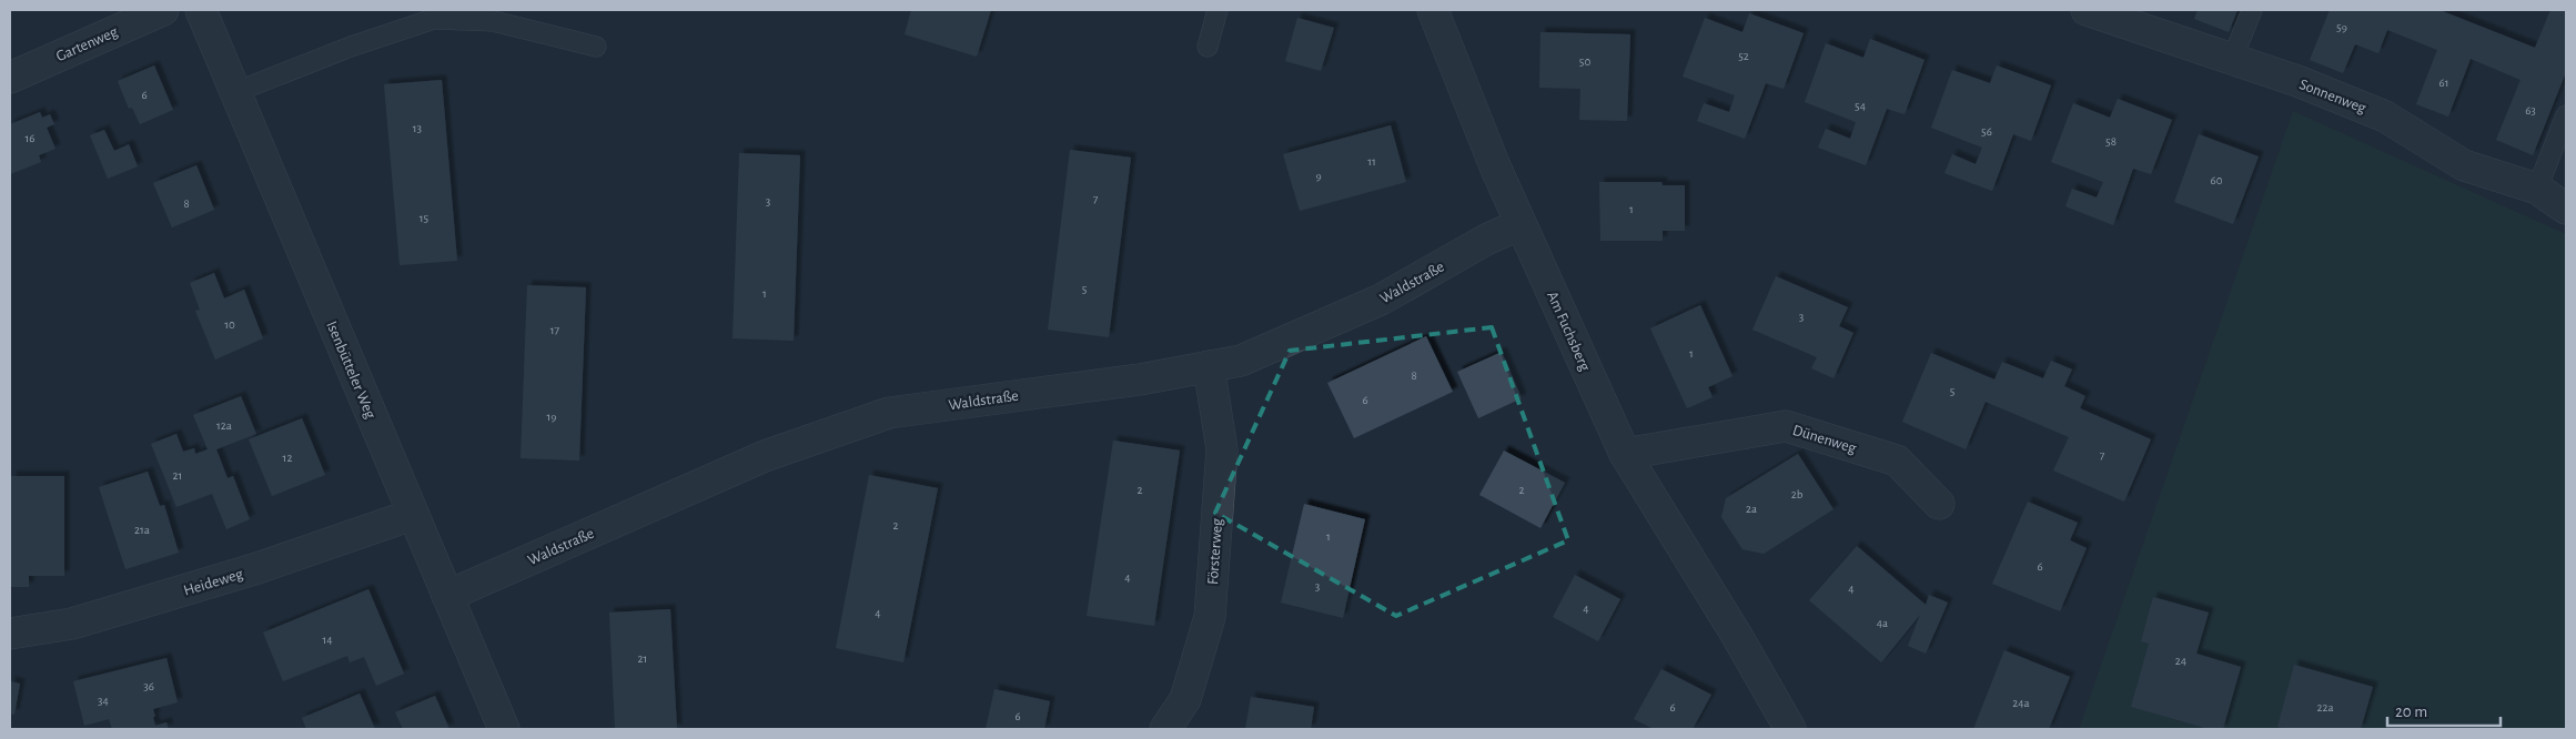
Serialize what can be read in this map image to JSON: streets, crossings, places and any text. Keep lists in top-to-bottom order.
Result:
{
  "streets": {
    "street": [
      "Gartenweg",
      "Sonnenweg",
      "Waldstraße",
      "Am Fuchsberg",
      "Isenbütteler Weg",
      "Dünenweg",
      "Försterweg",
      "Heideweg"
    ]
  },
  "crossings": [
    ["Waldstraße", "Am Fuchsberg"],
    ["Waldstraße", "Isenbütteler Weg"],
    ["Waldstraße", "Försterweg"],
    ["Am Fuchsberg", "Dünenweg"],
    ["Isenbütteler Weg", "Heideweg"]
  ],
  "house_numbers": [
    "59",
    "52",
    "50",
    "61",
    "6",
    "54",
    "63",
    "13",
    "56",
    "16",
    "58",
    "11",
    "9",
    "60",
    "7",
    "3",
    "8",
    "1",
    "15",
    "5",
    "1",
    "3",
    "10",
    "17",
    "1",
    "8",
    "5",
    "6",
    "19",
    "12a",
    "7",
    "12",
    "21",
    "2",
    "2",
    "2b",
    "2a",
    "2",
    "21a",
    "1",
    "6",
    "4",
    "3",
    "4",
    "4",
    "4",
    "4a",
    "14",
    "21",
    "24",
    "36",
    "34",
    "24a",
    "6",
    "22a",
    "6"
  ],
  "scale_bar": "20 m"
}
